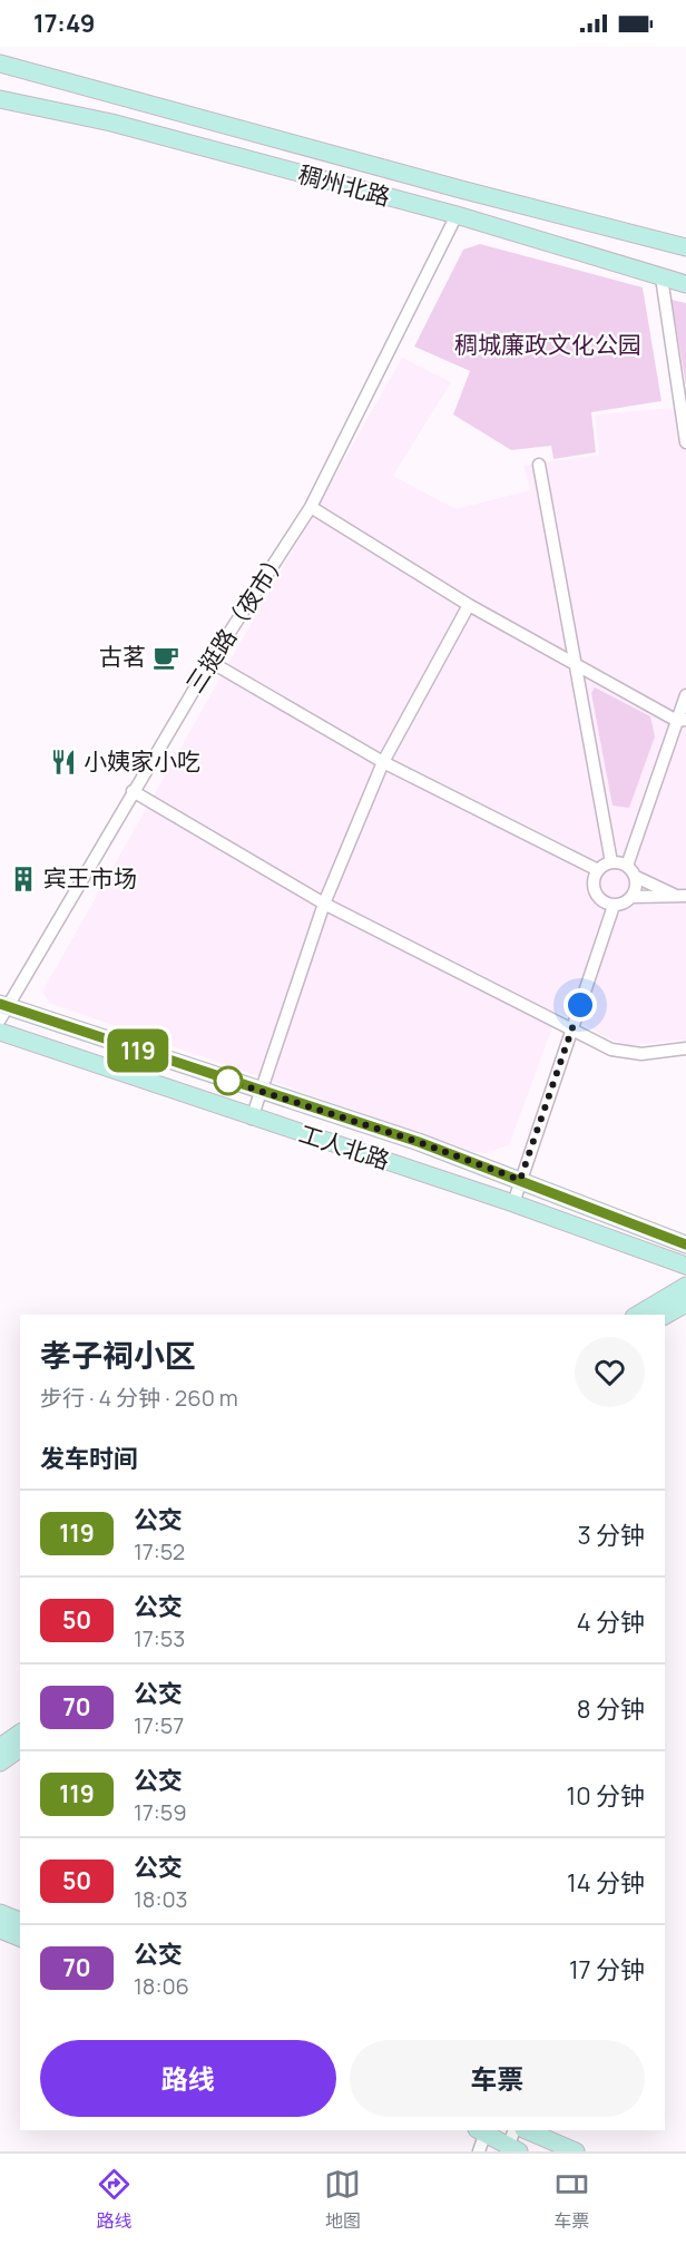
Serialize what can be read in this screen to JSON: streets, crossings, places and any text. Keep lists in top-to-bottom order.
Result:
{
  "streets": {
    "street": ["稠州北路", "三挺路（夜市）", "工人北路"]
  },
  "crossings": [
    ["稠州北路", "三挺路（夜市）"],
    ["三挺路（夜市）", "工人北路"]
  ],
  "parks": ["稠城廉政文化公园"],
  "places": {
    "cafe": ["古茗"],
    "restaurant": ["小姨家小吃"],
    "building": ["宾王市场"]
  },
  "lines": ["bus line 119"],
  "page": {
    "status": "17:49",
    "on_map": "119",
    "heading": [
      ["孝子祠小区", "步行 · 4 分钟 · 260 m"],
      "发车时间"
    ],
    "list": [
      {
        "mark": "119",
        "name": "公交",
        "note": "17:52",
        "value": "3 分钟"
      },
      {
        "mark": "50",
        "name": "公交",
        "note": "17:53",
        "value": "4 分钟"
      },
      {
        "mark": "70",
        "name": "公交",
        "note": "17:57",
        "value": "8 分钟"
      },
      {
        "mark": "119",
        "name": "公交",
        "note": "17:59",
        "value": "10 分钟"
      },
      {
        "mark": "50",
        "name": "公交",
        "note": "18:03",
        "value": "14 分钟"
      },
      {
        "mark": "70",
        "name": "公交",
        "note": "18:06",
        "value": "17 分钟"
      }
    ],
    "buttons": ["路线", "车票"],
    "tabs": ["路线", "地图", "车票"]
  }
}
